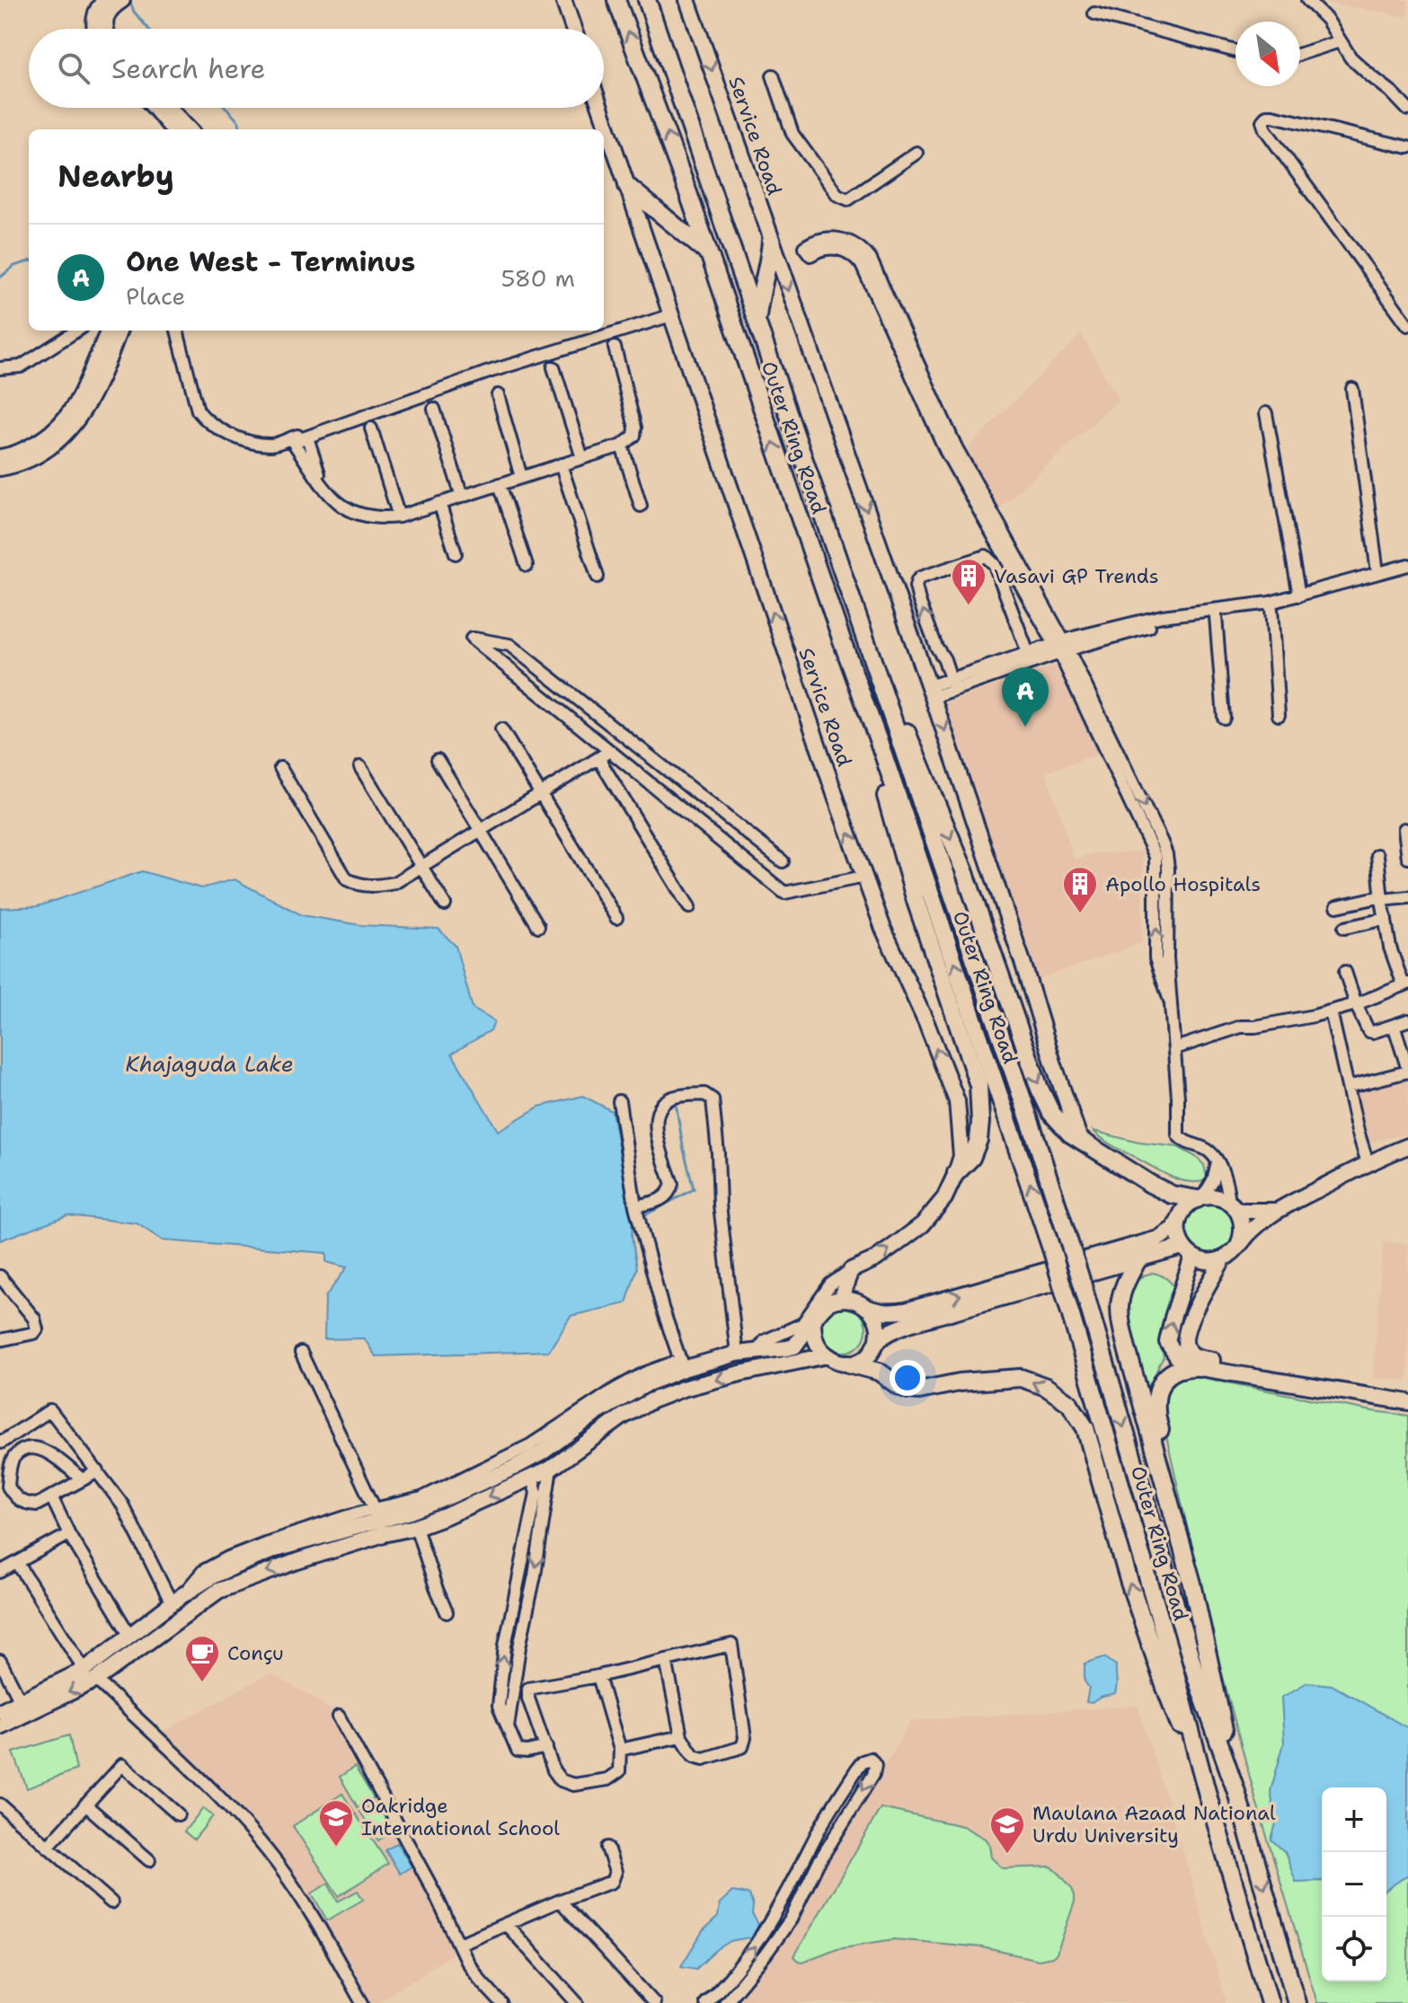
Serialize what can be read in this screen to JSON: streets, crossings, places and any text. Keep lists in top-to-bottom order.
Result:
{
  "streets": {
    "highway": ["Outer Ring Road"],
    "main road": ["Service Road"]
  },
  "water": ["Khajaguda Lake"],
  "places": {
    "building": ["Vasavi GP Trends", "Apollo Hospitals"],
    "cafe": ["Conçu"],
    "school or university": ["Oakridge International School", "Maulana Azaad National Urdu University"]
  },
  "north": "bottom right",
  "page": {
    "search": "Search here",
    "heading": "Nearby",
    "list": [
      {
        "mark": "A",
        "name": "One West - Terminus",
        "note": "Place",
        "value": "580 m"
      }
    ],
    "pins": "A",
    "map_buttons": ["+", "−"]
  }
}
